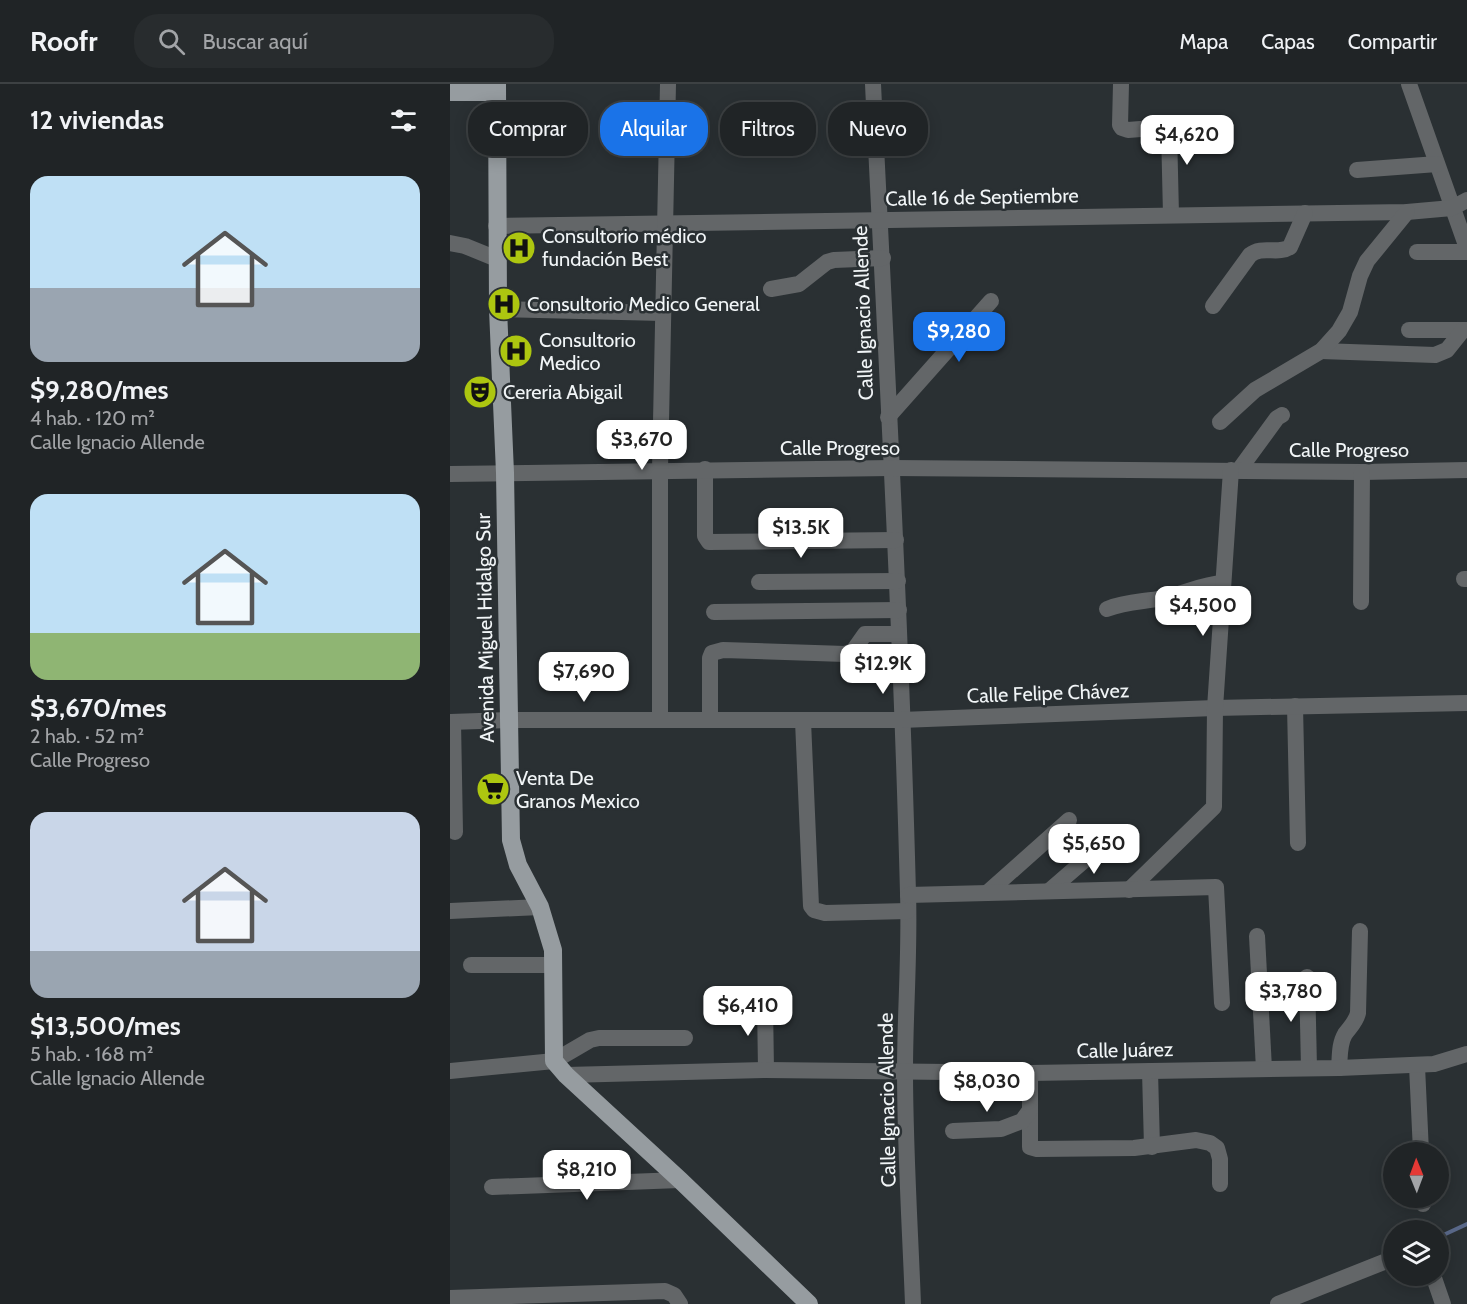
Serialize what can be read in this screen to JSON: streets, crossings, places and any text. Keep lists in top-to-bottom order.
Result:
{
  "streets": {
    "main road": ["Avenida Miguel Hidalgo Sur"],
    "street": [
      "Calle 16 de Septiembre",
      "Calle Ignacio Allende",
      "Calle Progreso",
      "Calle Felipe Chávez",
      "Calle Juárez"
    ]
  },
  "crossings": [
    ["Calle 16 de Septiembre", "Calle Ignacio Allende"],
    ["Calle 16 de Septiembre", "Avenida Miguel Hidalgo Sur"],
    ["Calle Ignacio Allende", "Calle Progreso"],
    ["Calle Ignacio Allende", "Calle Felipe Chávez"],
    ["Calle Ignacio Allende", "Calle Juárez"],
    ["Calle Progreso", "Avenida Miguel Hidalgo Sur"],
    ["Avenida Miguel Hidalgo Sur", "Calle Felipe Chávez"]
  ],
  "places": {
    "hospital": ["Consultorio médico fundación Best", "Consultorio Medico General", "Consultorio Medico"],
    "theatre": ["Cereria Abigail"],
    "supermarket": ["Venta De Granos Mexico"]
  },
  "north": "top",
  "page": {
    "header": "Roofr",
    "search": "Buscar aquí",
    "nav": ["Mapa", "Capas", "Compartir"],
    "heading": "12 viviendas",
    "chip": [
      "Comprar",
      "Alquilar",
      "Filtros",
      "Nuevo"
    ],
    "price": [
      "$4,620",
      "$9,280",
      "$3,670",
      "$13.5K",
      "$4,500",
      "$12.9K",
      "$7,690",
      "$5,650",
      "$3,780",
      "$6,410",
      "$8,030",
      "$8,210"
    ],
    "list": [
      {
        "name": "$9,280/mes",
        "note": "4 hab. · 120 m² · Calle Ignacio Allende"
      },
      {
        "name": "$3,670/mes",
        "note": "2 hab. · 52 m² · Calle Progreso"
      },
      {
        "name": "$13,500/mes",
        "note": "5 hab. · 168 m² · Calle Ignacio Allende"
      }
    ]
  }
}
